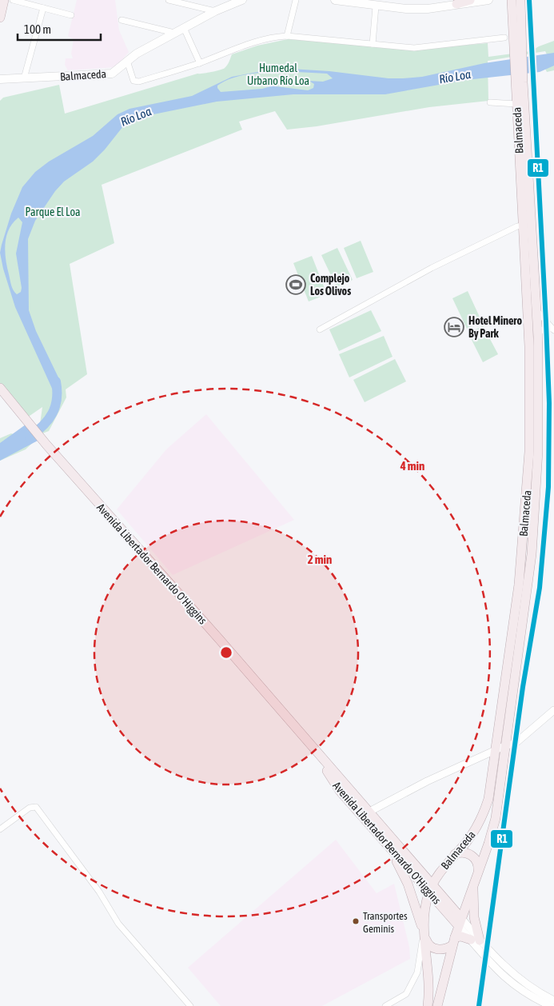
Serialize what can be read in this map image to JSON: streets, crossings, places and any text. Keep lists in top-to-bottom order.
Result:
{
  "streets": {
    "main road": ["Balmaceda", "Avenida Libertador Bernardo O'Higgins"]
  },
  "crossings": [
    ["Balmaceda", "Avenida Libertador Bernardo O'Higgins"]
  ],
  "water": ["Río Loa"],
  "parks": ["Humedal Urbano Río Loa", "Parque El Loa"],
  "places": {
    "sports": ["Complejo Los Olivos"],
    "hotel": ["Hotel Minero By Park"],
    "other": ["Transportes Geminis"]
  },
  "lines": ["transit line R1"],
  "scale_bar": "100 m",
  "rings": ["4 min", "2 min"]
}
